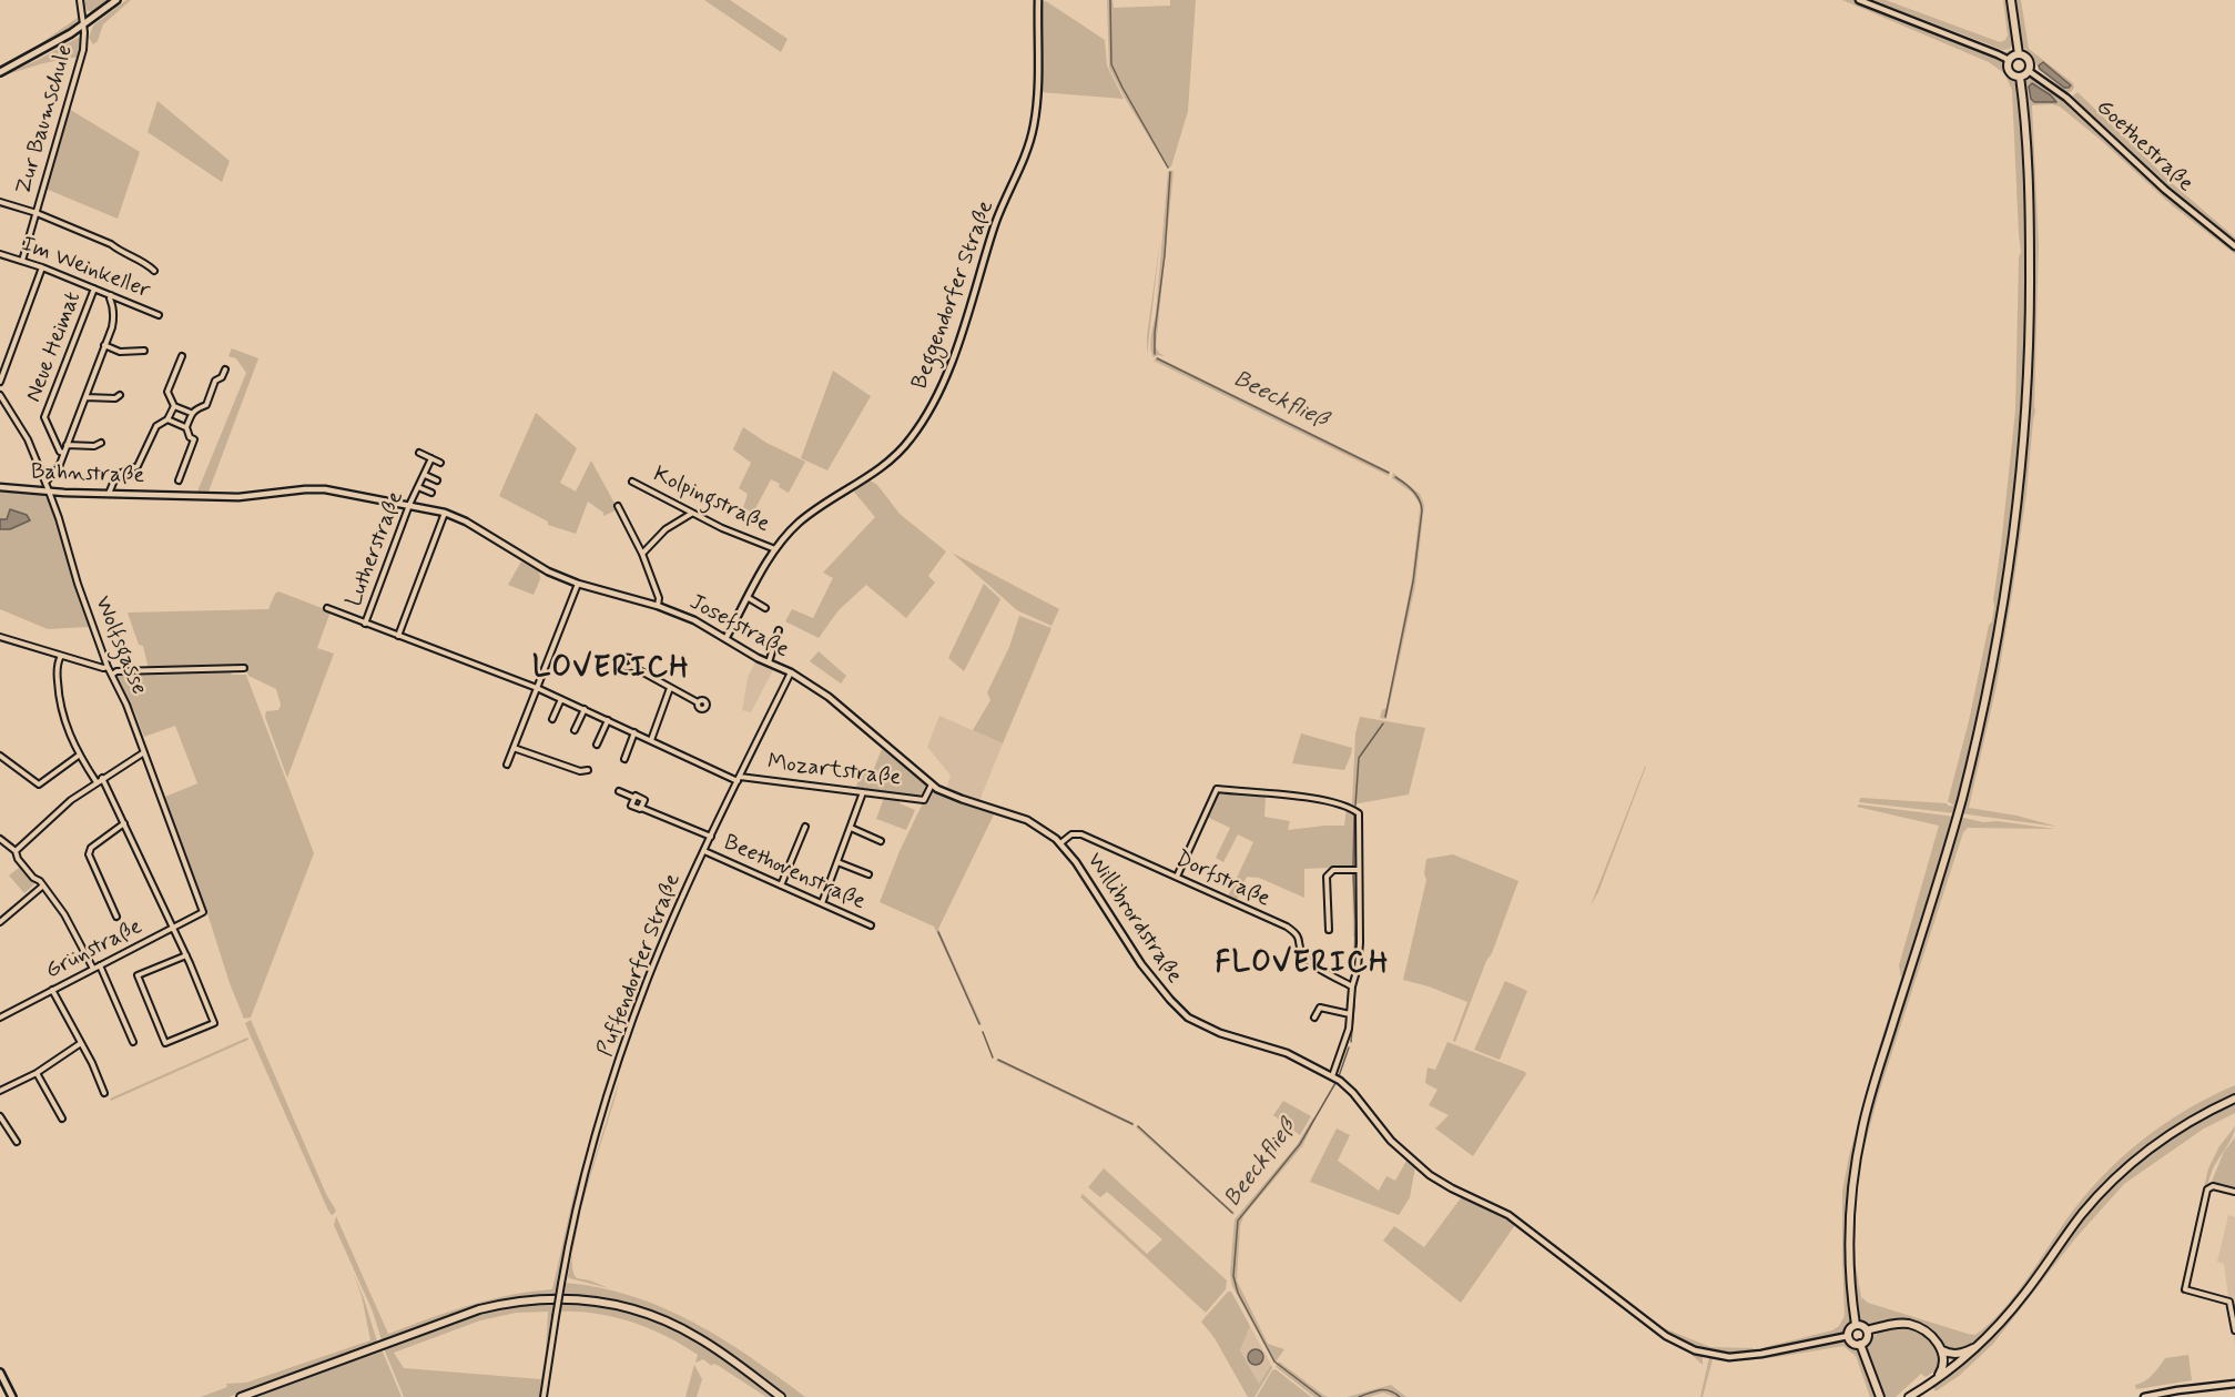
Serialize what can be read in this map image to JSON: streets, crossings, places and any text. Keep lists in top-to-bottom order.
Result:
{
  "streets": {
    "street": [
      "Zur Baumschule",
      "Goethestraße",
      "Im Weinkeller",
      "Beggendorfer Straße",
      "Neue Heimat",
      "Bahnstraße",
      "Kolpingstraße",
      "Lutherstraße",
      "Josefstraße",
      "Wolfsgasse",
      "Mozartstraße",
      "Beethovenstraße",
      "Dorfstraße",
      "Willibrordstraße",
      "Grünstraße",
      "Puffendorfer Straße"
    ]
  },
  "crossings": [
    ["Zur Baumschule", "Im Weinkeller"],
    ["Im Weinkeller", "Neue Heimat"],
    ["Beggendorfer Straße", "Kolpingstraße"],
    ["Beggendorfer Straße", "Josefstraße"],
    ["Bahnstraße", "Josefstraße"],
    ["Bahnstraße", "Wolfsgasse"],
    ["Lutherstraße", "Josefstraße"],
    ["Lutherstraße", "Mozartstraße"],
    ["Josefstraße", "Mozartstraße"],
    ["Josefstraße", "Dorfstraße"],
    ["Josefstraße", "Willibrordstraße"],
    ["Josefstraße", "Puffendorfer Straße"],
    ["Wolfsgasse", "Grünstraße"],
    ["Mozartstraße", "Puffendorfer Straße"],
    ["Beethovenstraße", "Puffendorfer Straße"],
    ["Dorfstraße", "Willibrordstraße"]
  ],
  "districts": ["LOVERICH", "FLOVERICH"],
  "water": ["Beeckfließ"]
}
